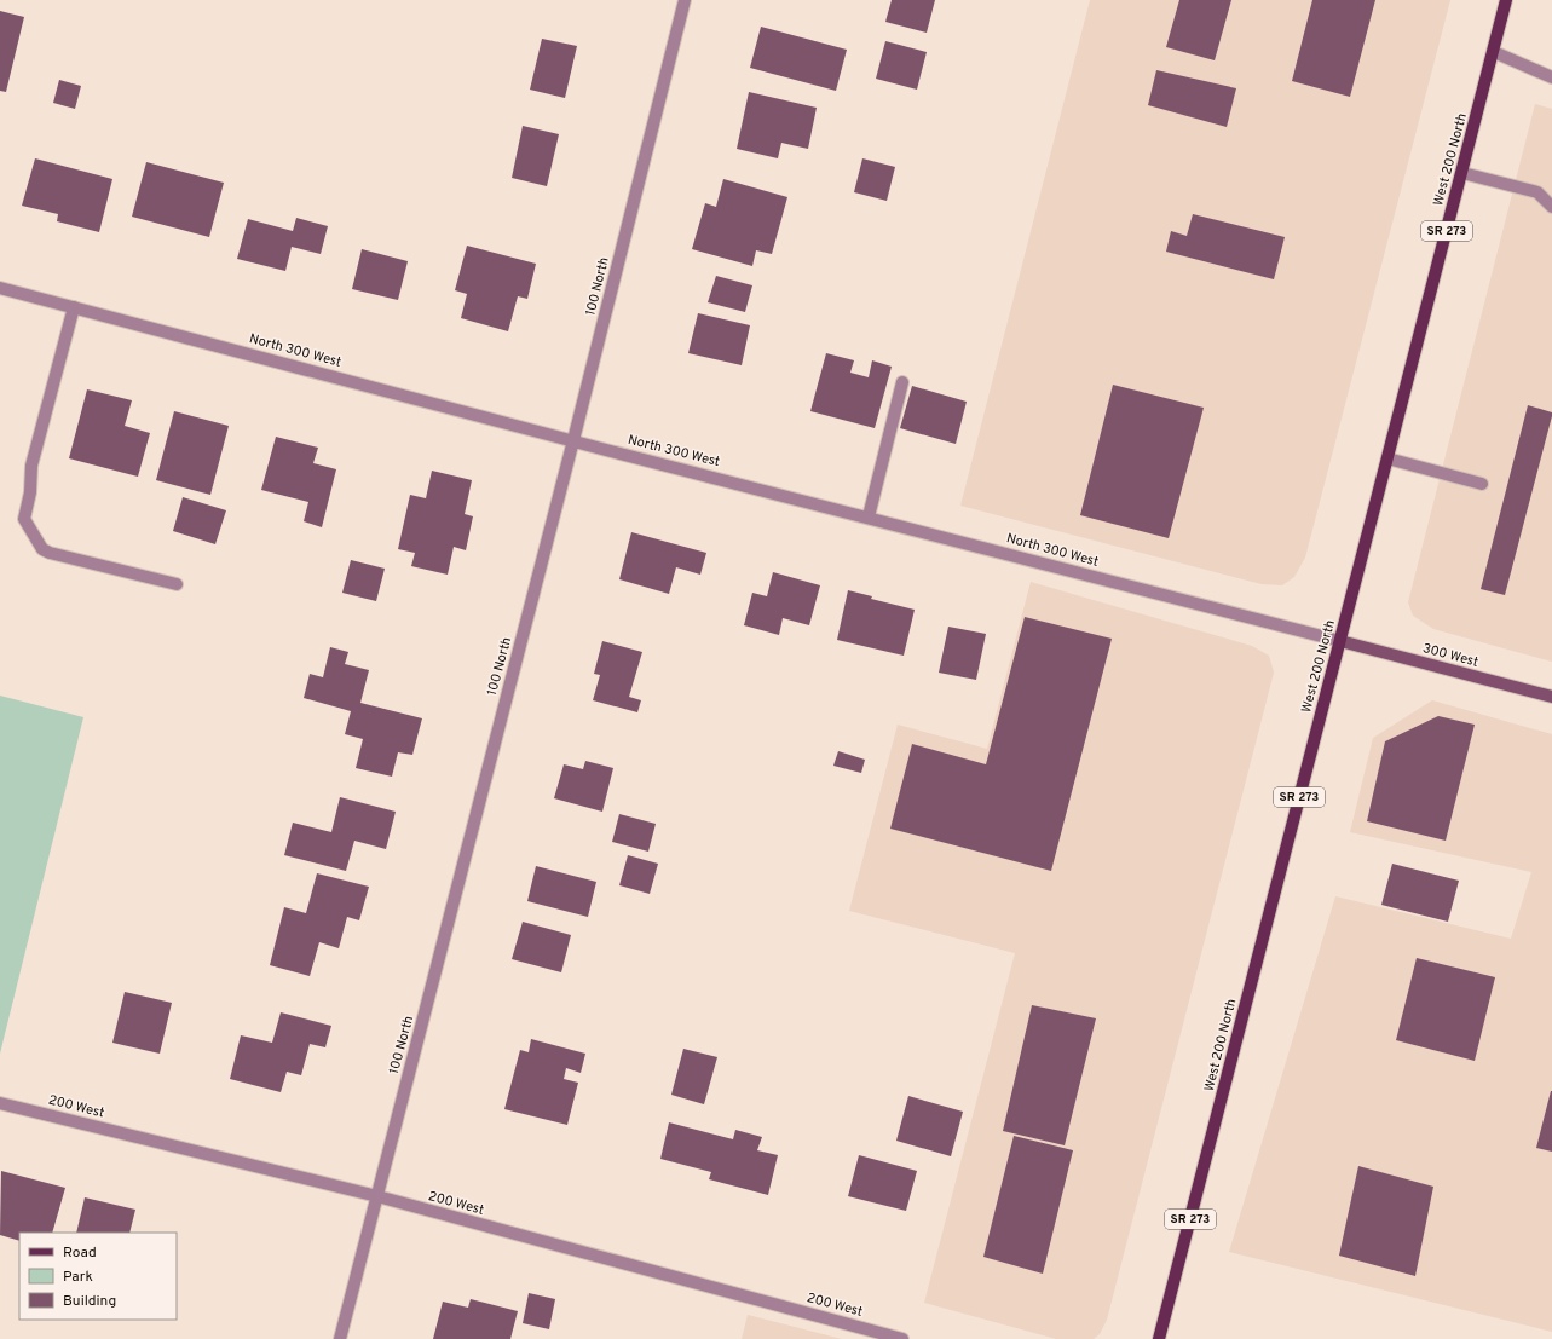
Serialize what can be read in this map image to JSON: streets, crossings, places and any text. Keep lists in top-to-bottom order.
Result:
{
  "streets": {
    "main road": ["West 200 North", "SR 273"],
    "street": [
      "100 North",
      "North 300 West",
      "300 West",
      "200 West"
    ]
  },
  "crossings": [
    ["West 200 North", "North 300 West"],
    ["West 200 North", "300 West"],
    ["100 North", "North 300 West"],
    ["100 North", "200 West"],
    ["North 300 West", "300 West"]
  ],
  "legend": ["Road", "Park", "Building"]
}
